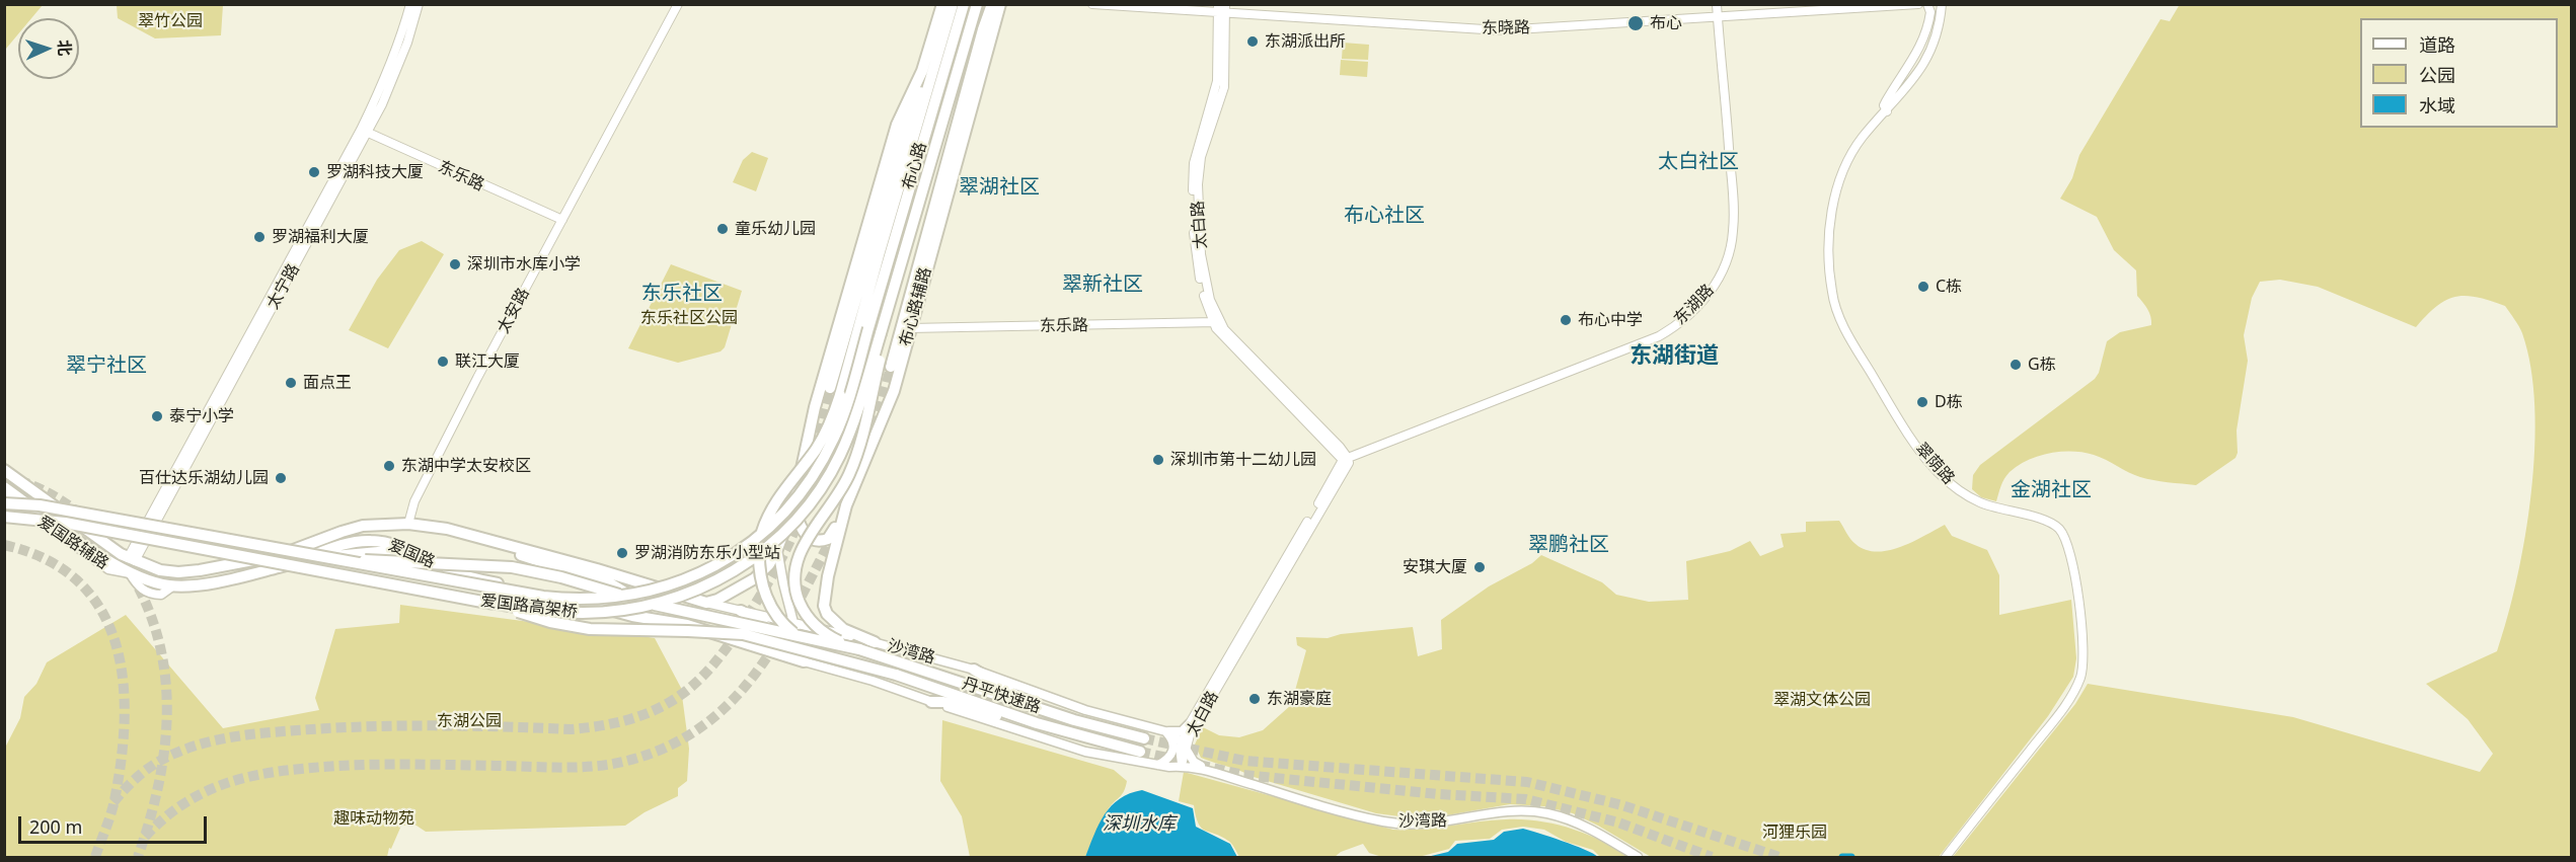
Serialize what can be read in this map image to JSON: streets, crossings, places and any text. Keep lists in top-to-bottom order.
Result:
{
  "streets": {
    "highway": [
      "布心路",
      "布心路辅路",
      "爱国路",
      "爱国路高架桥",
      "丹平快速路"
    ],
    "main road": ["爱国路辅路", "沙湾路"],
    "street": [
      "东晓路",
      "东乐路",
      "太白路",
      "太宁路",
      "东湖路",
      "太安路",
      "翠荫路"
    ]
  },
  "crossings": [
    ["东晓路", "太白路"],
    ["东晓路", "东湖路"],
    ["布心路", "爱国路高架桥"],
    ["东乐路", "太白路"],
    ["东乐路", "太宁路"],
    ["东乐路", "布心路辅路"],
    ["东乐路", "太安路"],
    ["太白路", "东湖路"],
    ["太白路", "沙湾路"],
    ["太宁路", "爱国路"],
    ["布心路辅路", "沙湾路"],
    ["太安路", "爱国路"],
    ["爱国路", "沙湾路"]
  ],
  "districts": [
    "太白社区",
    "翠湖社区",
    "布心社区",
    "翠新社区",
    "东乐社区",
    "东湖街道",
    "翠宁社区",
    "金湖社区",
    "翠鹏社区"
  ],
  "water": ["深圳水库"],
  "parks": [
    "翠竹公园",
    "东乐社区公园",
    "翠湖文体公园",
    "东湖公园",
    "趣味动物苑",
    "河狸乐园"
  ],
  "places": [
    "布心",
    "东湖派出所",
    "罗湖科技大厦",
    "童乐幼儿园",
    "罗湖福利大厦",
    "深圳市水库小学",
    "C栋",
    "布心中学",
    "联江大厦",
    "G栋",
    "面点王",
    "D栋",
    "泰宁小学",
    "深圳市第十二幼儿园",
    "东湖中学太安校区",
    "百仕达乐湖幼儿园",
    "罗湖消防东乐小型站",
    "安琪大厦",
    "东湖豪庭"
  ],
  "legend": ["道路", "公园", "水域"],
  "scale_bar": "200 m",
  "north": "right"
}
